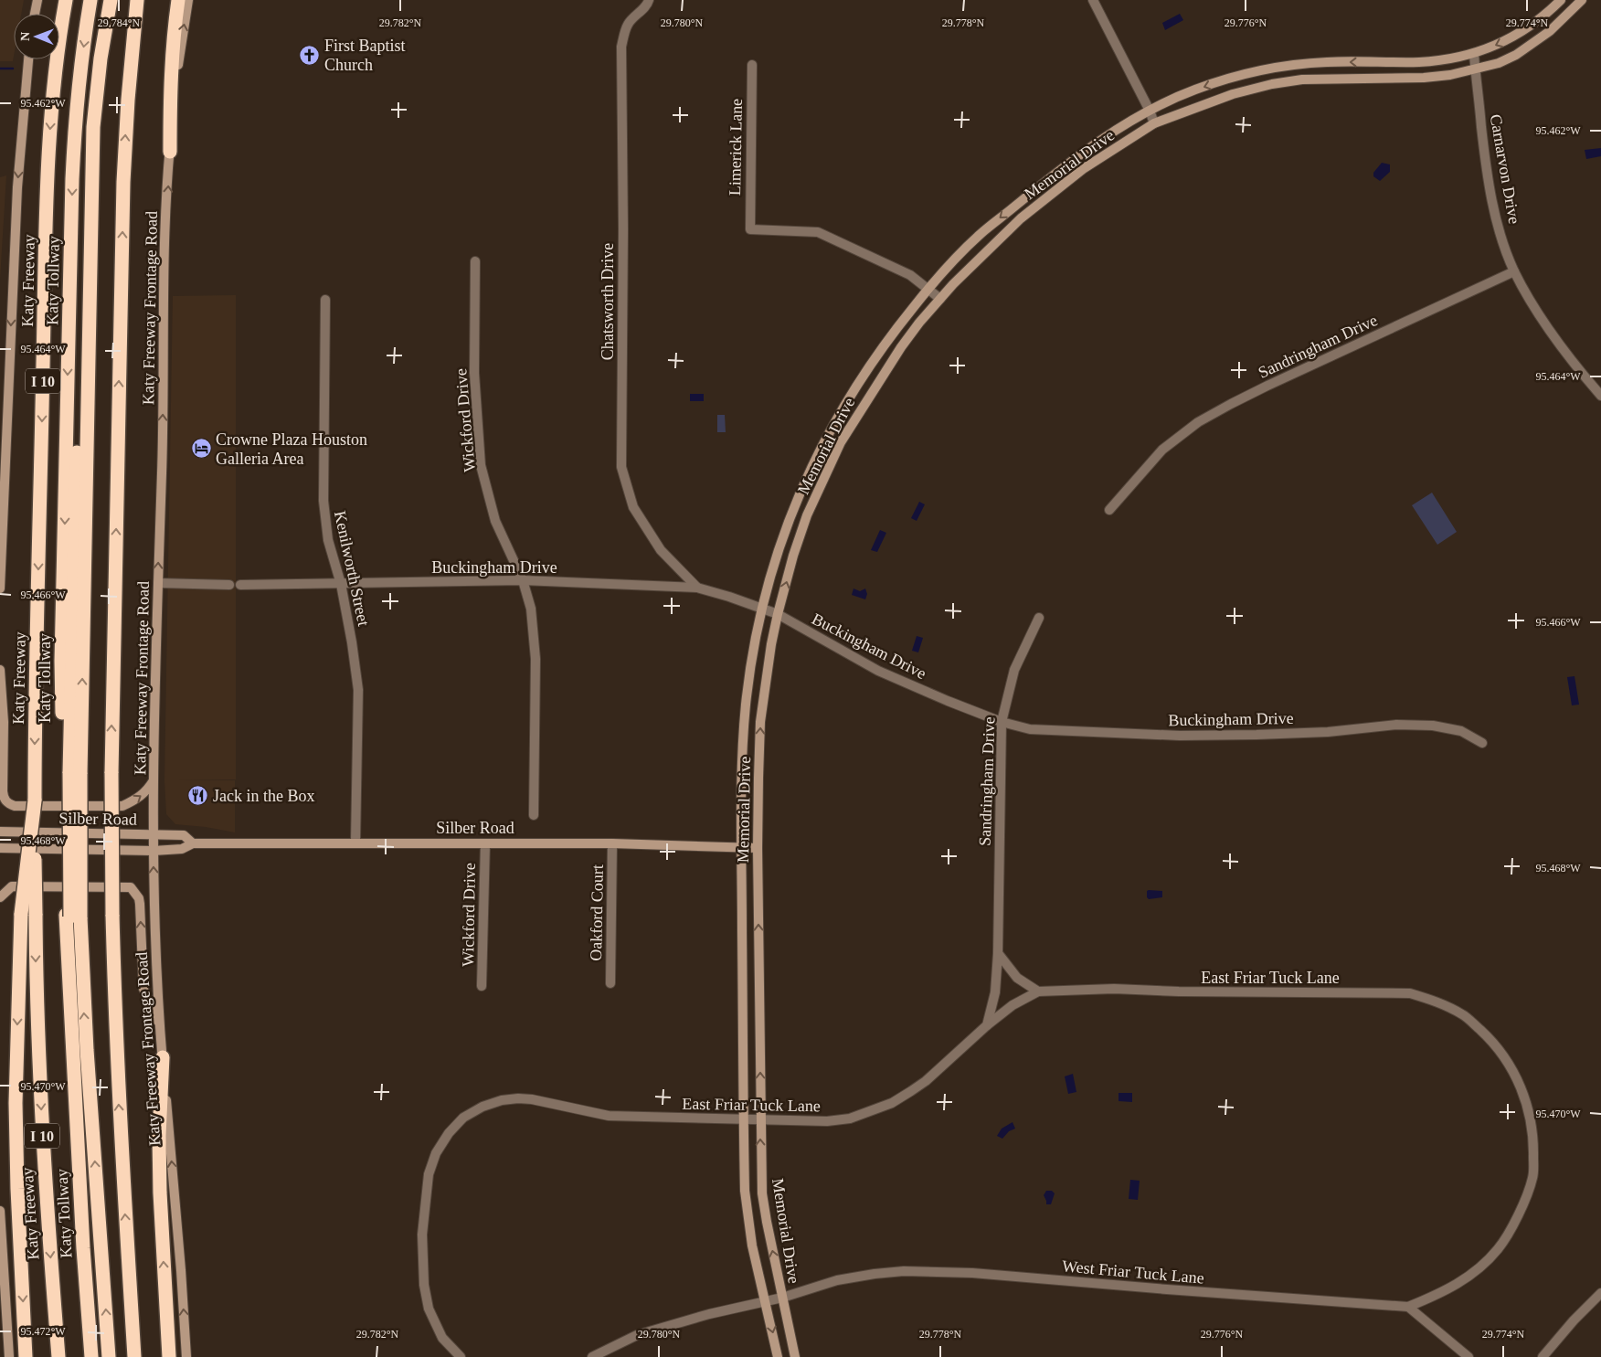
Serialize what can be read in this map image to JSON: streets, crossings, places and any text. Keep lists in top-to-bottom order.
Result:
{
  "streets": {
    "highway": ["Katy Freeway", "Katy Tollway", "I 10"],
    "main road": ["Memorial Drive", "Katy Freeway Frontage Road", "Silber Road"],
    "street": [
      "Limerick Lane",
      "Carnarvon Drive",
      "Chatsworth Drive",
      "Sandringham Drive",
      "Wickford Drive",
      "Buckingham Drive",
      "Kenilworth Street",
      "Oakford Court",
      "East Friar Tuck Lane",
      "West Friar Tuck Lane"
    ]
  },
  "crossings": [
    ["Limerick Lane", "Memorial Drive"],
    ["Memorial Drive", "Carnarvon Drive"],
    ["Memorial Drive", "Buckingham Drive"],
    ["Memorial Drive", "Silber Road"],
    ["Memorial Drive", "East Friar Tuck Lane"],
    ["Memorial Drive", "West Friar Tuck Lane"],
    ["Carnarvon Drive", "Sandringham Drive"],
    ["Chatsworth Drive", "Buckingham Drive"],
    ["Katy Freeway Frontage Road", "Silber Road"],
    ["Sandringham Drive", "Buckingham Drive"],
    ["Sandringham Drive", "East Friar Tuck Lane"],
    ["Wickford Drive", "Buckingham Drive"],
    ["Wickford Drive", "Silber Road"],
    ["Buckingham Drive", "Kenilworth Street"],
    ["Kenilworth Street", "Silber Road"],
    ["Silber Road", "Oakford Court"],
    ["East Friar Tuck Lane", "West Friar Tuck Lane"]
  ],
  "one_way": ["Katy Freeway Frontage Road"],
  "places": {
    "church": ["First Baptist Church"],
    "hotel": ["Crowne Plaza Houston Galleria Area"],
    "restaurant": ["Jack in the Box"]
  },
  "north": "left",
  "coordinates": [
    "29.784°N",
    "29.782°N",
    "29.780°N",
    "29.778°N",
    "29.776°N",
    "29.774°N",
    "95.462°W",
    "95.464°W",
    "95.466°W",
    "95.468°W",
    "95.470°W",
    "95.472°W"
  ]
}
